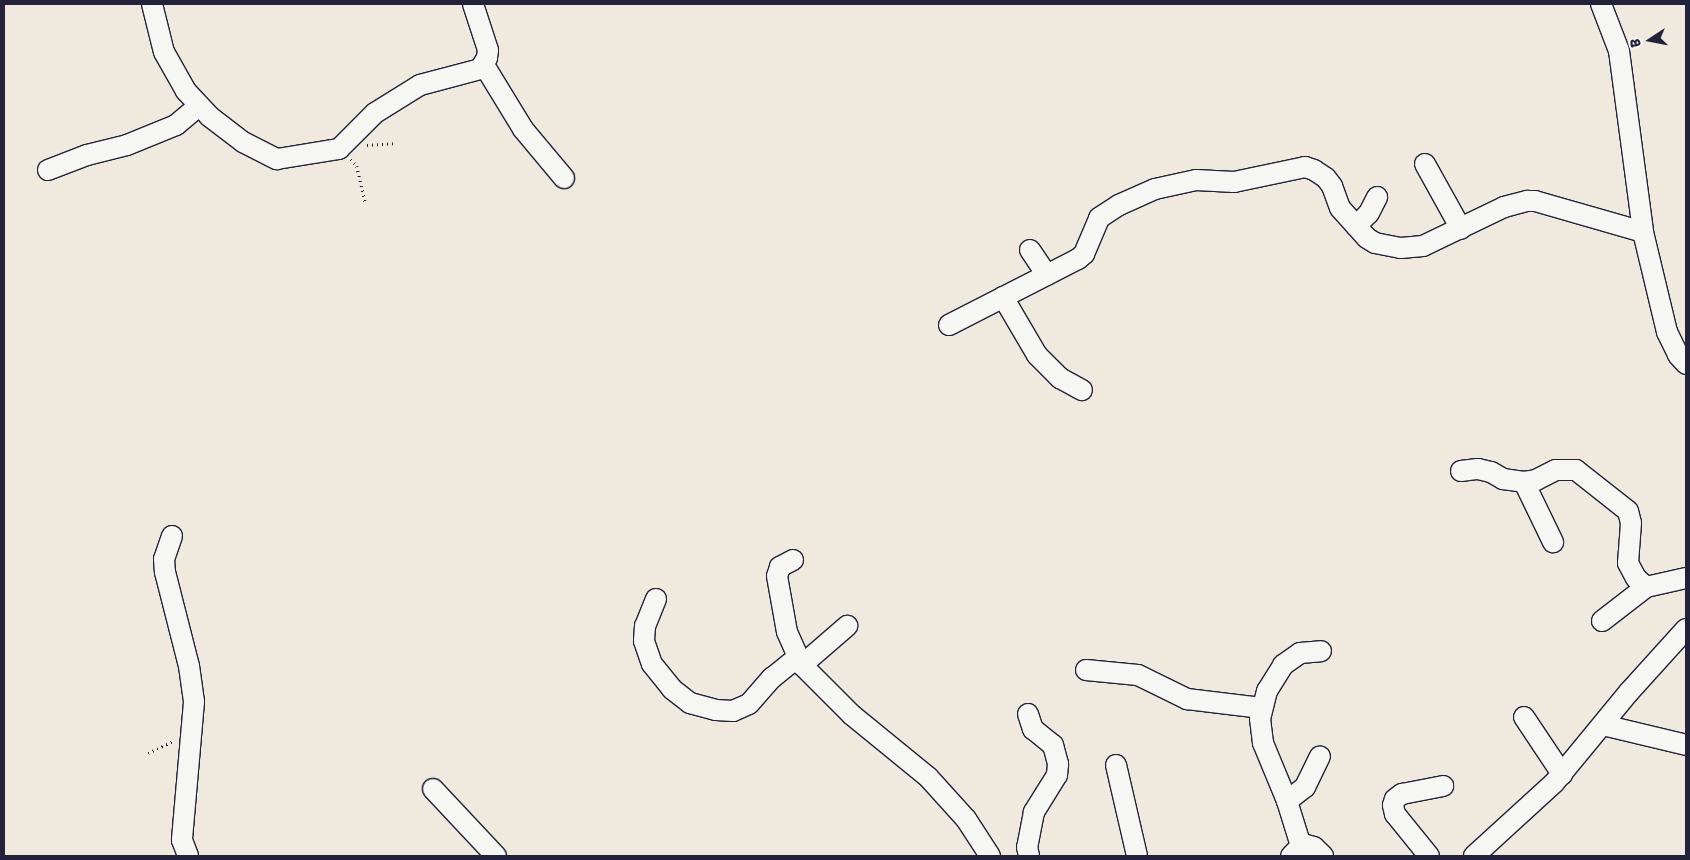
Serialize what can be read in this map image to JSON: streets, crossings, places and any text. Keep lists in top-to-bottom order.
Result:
{
  "north": "left"
}
